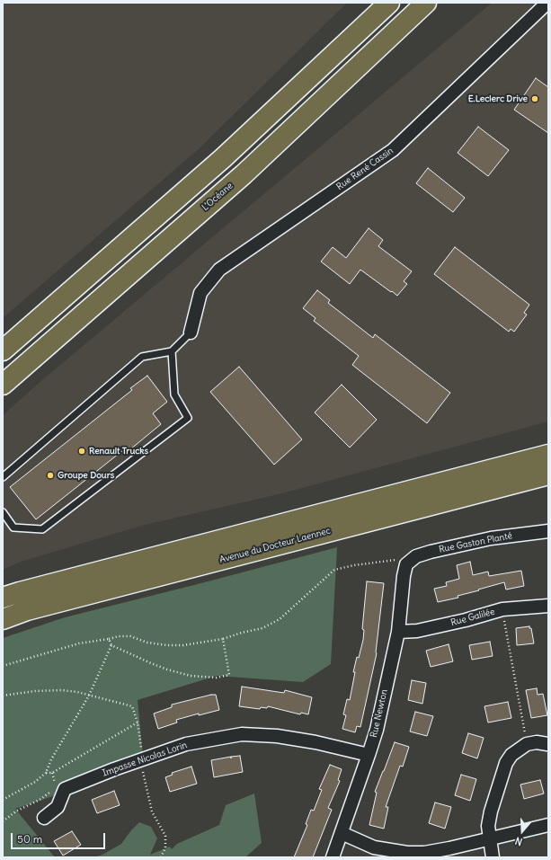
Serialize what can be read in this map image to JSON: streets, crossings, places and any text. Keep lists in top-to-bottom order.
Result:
{
  "streets": {
    "main road": ["L’Océane", "Avenue du Docteur Laennec"],
    "street": [
      "Rue René Cassin",
      "Rue Gaston Planté",
      "Rue Galilée",
      "Rue Newton",
      "Impasse Nicolas Lorin"
    ]
  },
  "crossings": [
    ["Rue Gaston Planté", "Rue Newton"],
    ["Rue Galilée", "Rue Newton"],
    ["Rue Newton", "Impasse Nicolas Lorin"]
  ],
  "places": ["E.Leclerc Drive", "Renault Trucks", "Groupe Dours"],
  "scale_bar": "50 m",
  "north": "bottom"
}
